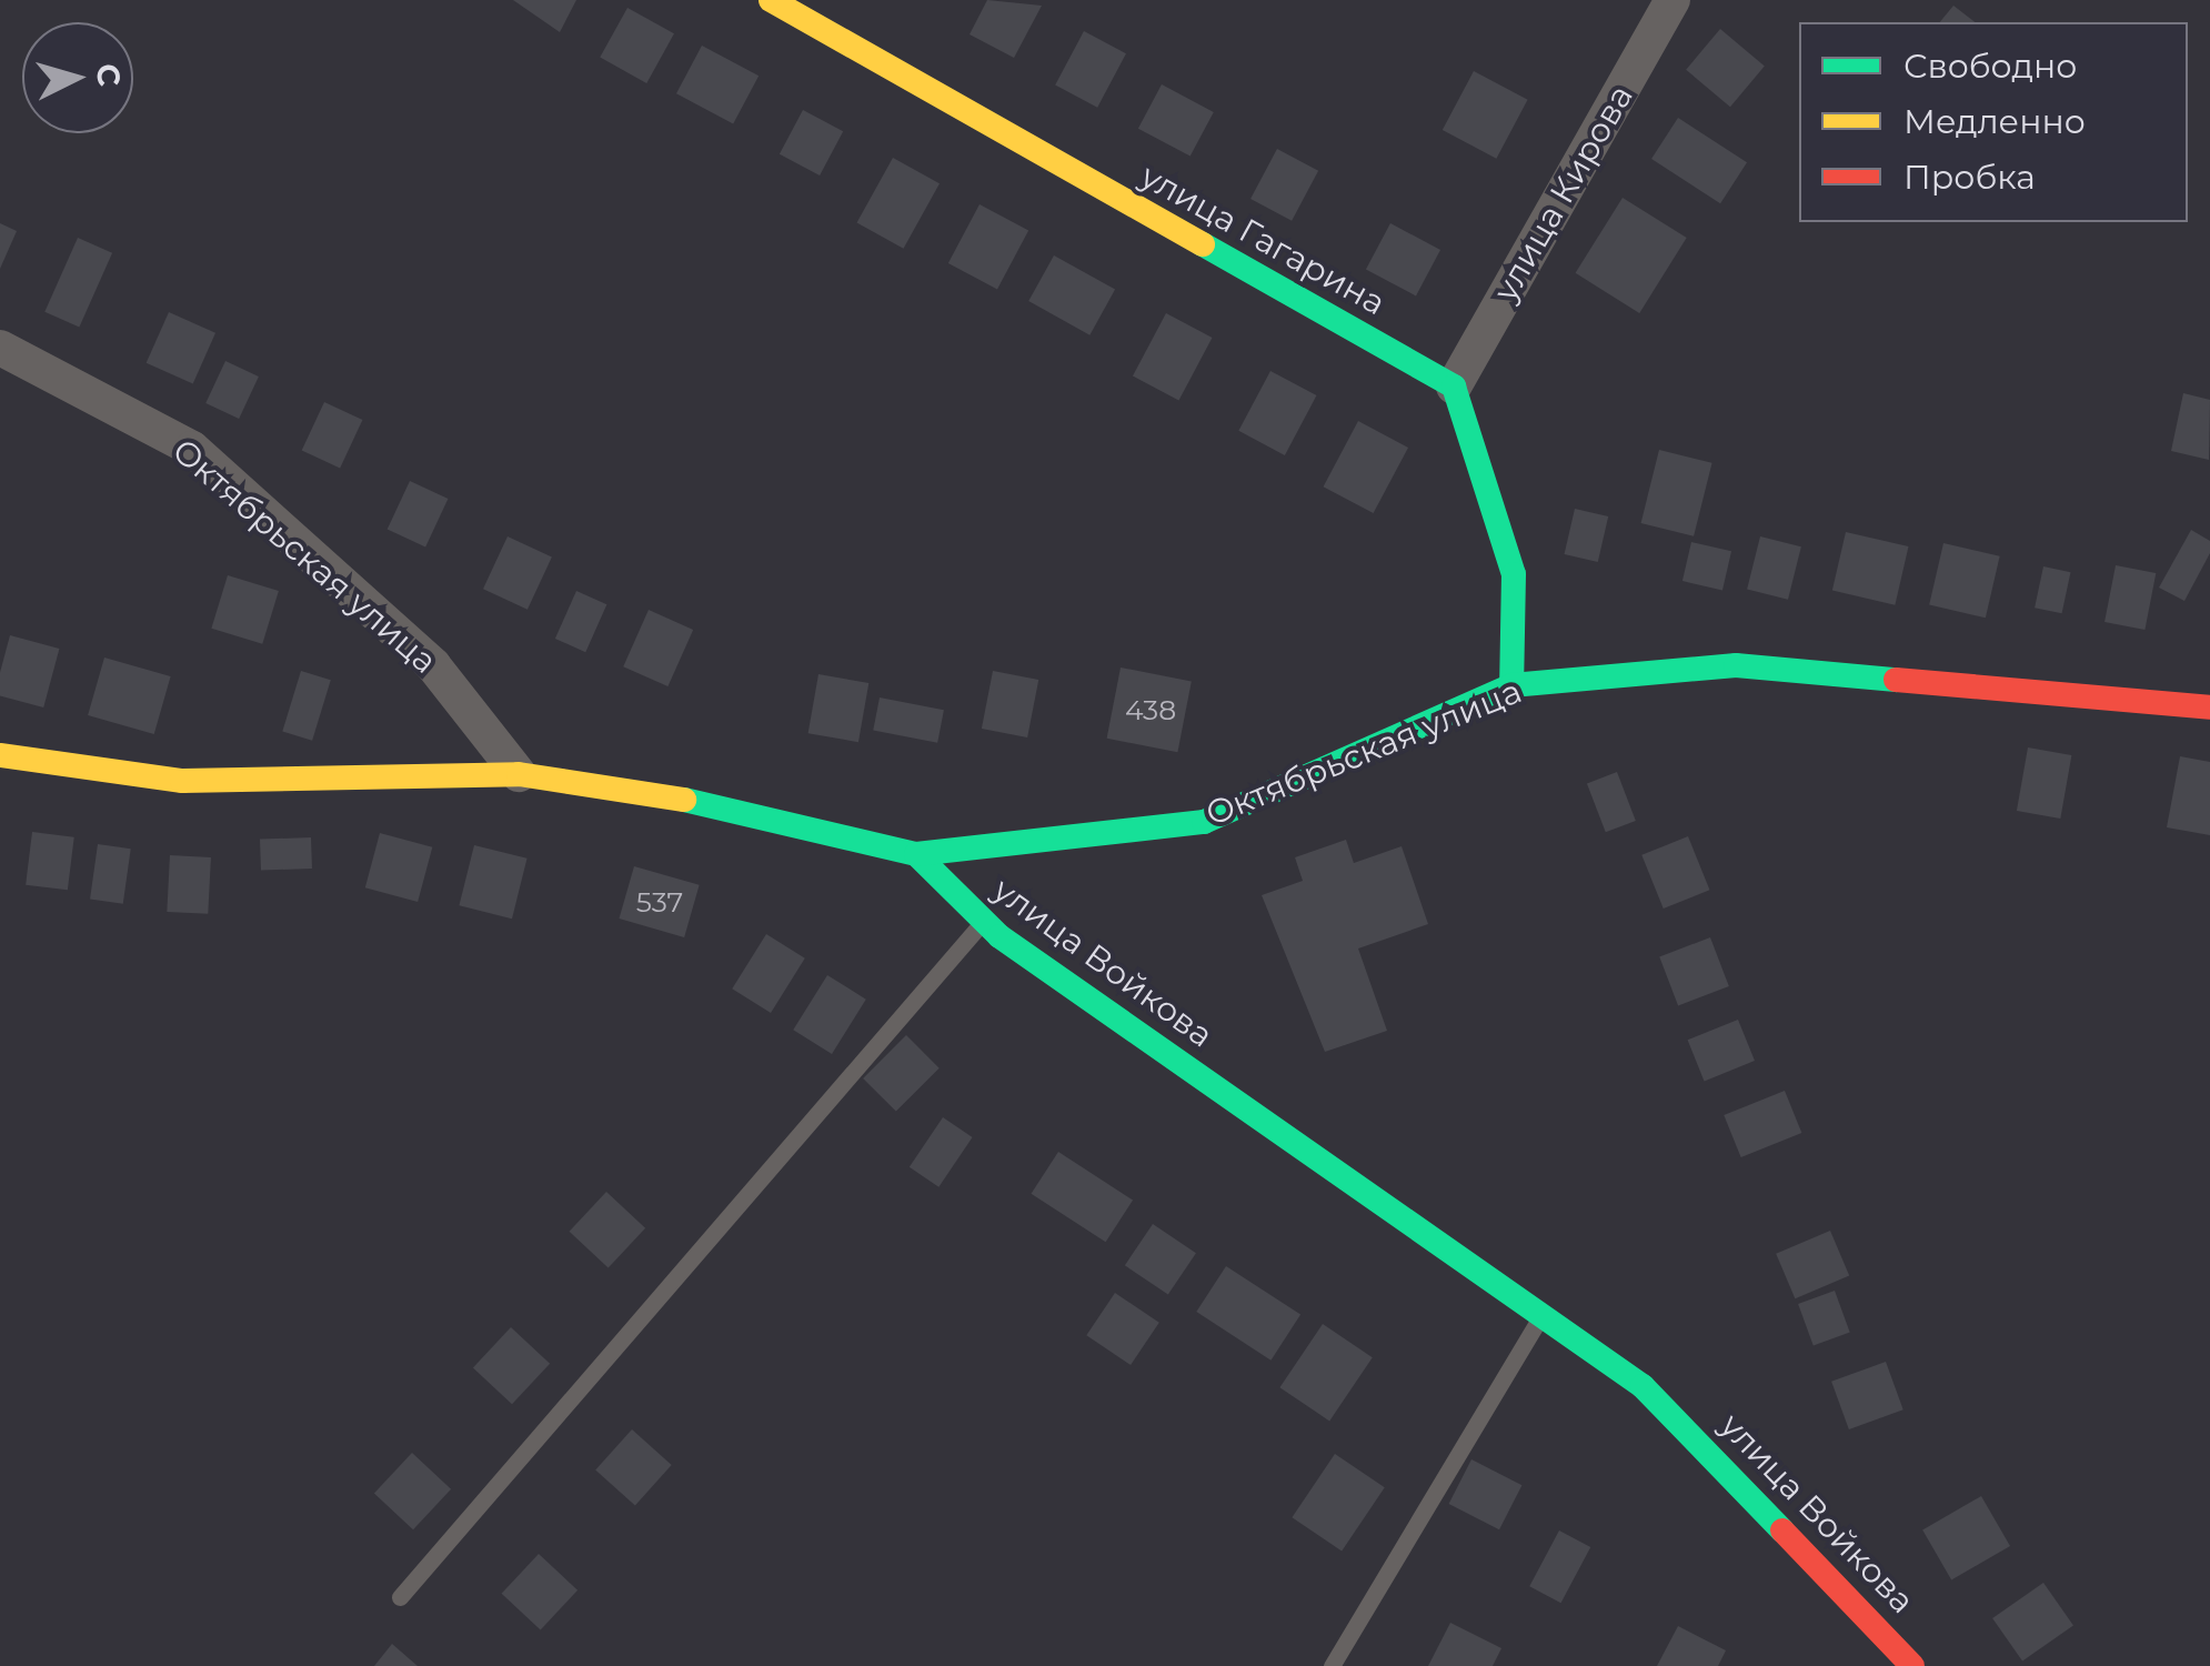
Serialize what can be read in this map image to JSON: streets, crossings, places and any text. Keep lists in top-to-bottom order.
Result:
{
  "streets": {
    "street": [
      "улица Кирова",
      "улица Гагарина",
      "Октябрьская улица",
      "улица Войкова"
    ]
  },
  "crossings": [
    ["улица Кирова", "улица Гагарина"],
    ["Октябрьская улица", "улица Войкова"]
  ],
  "house_numbers": ["438", "537"],
  "legend": ["Свободно", "Медленно", "Пробка"],
  "north": "right"
}
